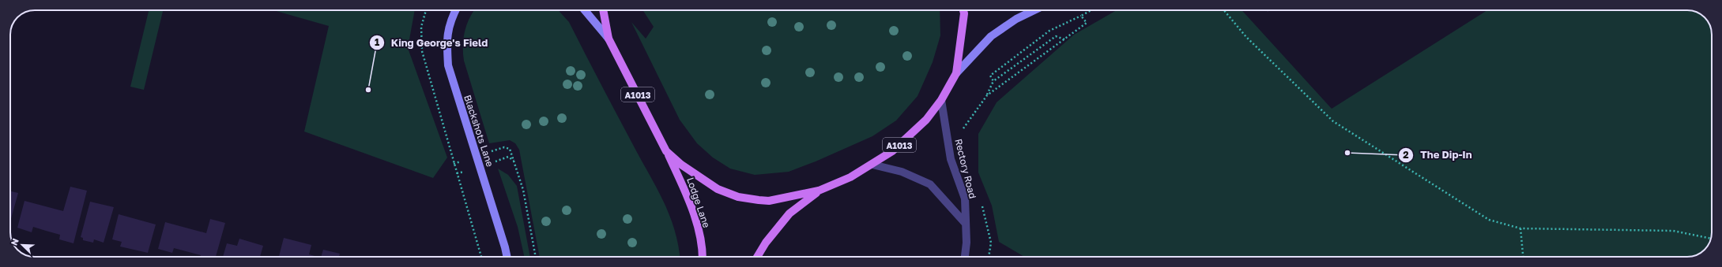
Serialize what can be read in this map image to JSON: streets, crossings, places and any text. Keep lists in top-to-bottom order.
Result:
{
  "streets": {
    "main road": ["A1013", "Lodge Lane"],
    "street": ["Blackshots Lane", "Rectory Road"]
  },
  "crossings": [
    ["A1013", "Rectory Road"],
    ["A1013", "Lodge Lane"]
  ],
  "places": ["King George's Field", "The Dip-In"],
  "north": "top left"
}
